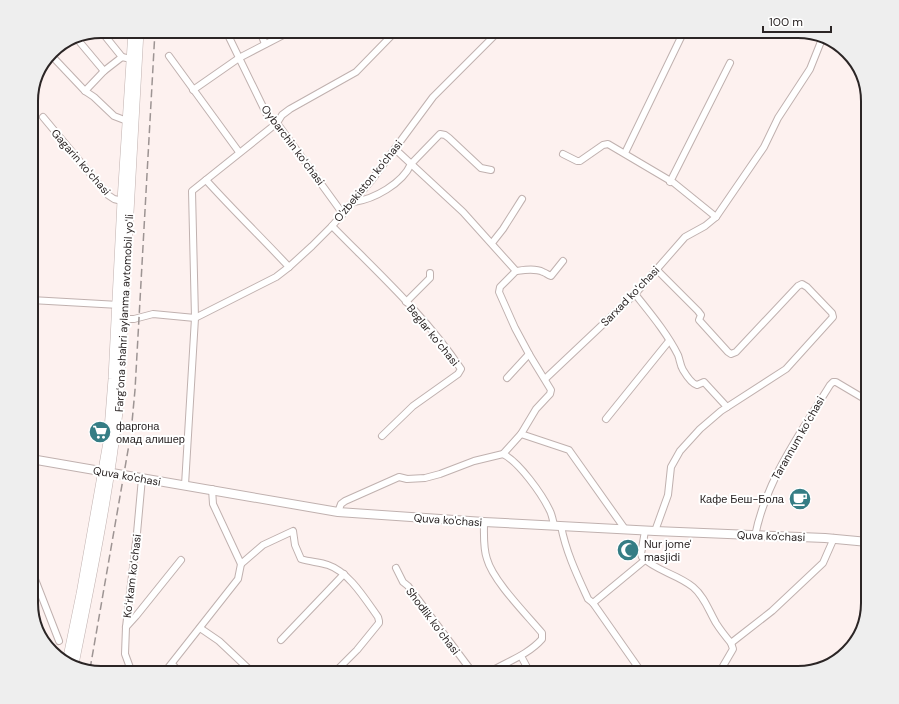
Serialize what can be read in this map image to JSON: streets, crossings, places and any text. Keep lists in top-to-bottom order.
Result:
{
  "streets": {
    "highway": ["Fargʻona shahri aylanma avtomobil yoʻli"],
    "main road": ["Quva ko'chasi"],
    "street": [
      "Oybarchin koʻchasi",
      "Gagarin koʻchasi",
      "O'zbekiston ko'chasi",
      "Sarxad koʻchasi",
      "Beglar koʻchasi",
      "Tarannum koʻchasi",
      "Koʻrkam koʻchasi",
      "Shodlik koʻchasi"
    ]
  },
  "crossings": [
    ["Oybarchin koʻchasi", "O'zbekiston ko'chasi"],
    ["Gagarin koʻchasi", "Fargʻona shahri aylanma avtomobil yoʻli"],
    ["O'zbekiston ko'chasi", "Beglar koʻchasi"],
    ["Fargʻona shahri aylanma avtomobil yoʻli", "Quva ko'chasi"],
    ["Tarannum koʻchasi", "Quva ko'chasi"],
    ["Quva ko'chasi", "Koʻrkam koʻchasi"]
  ],
  "places": {
    "supermarket": ["фаргона омад алишер"],
    "cafe": ["Кафе Беш-Бола"],
    "mosque": ["Nur jome' masjidi"]
  },
  "scale_bar": "100 m"
}
